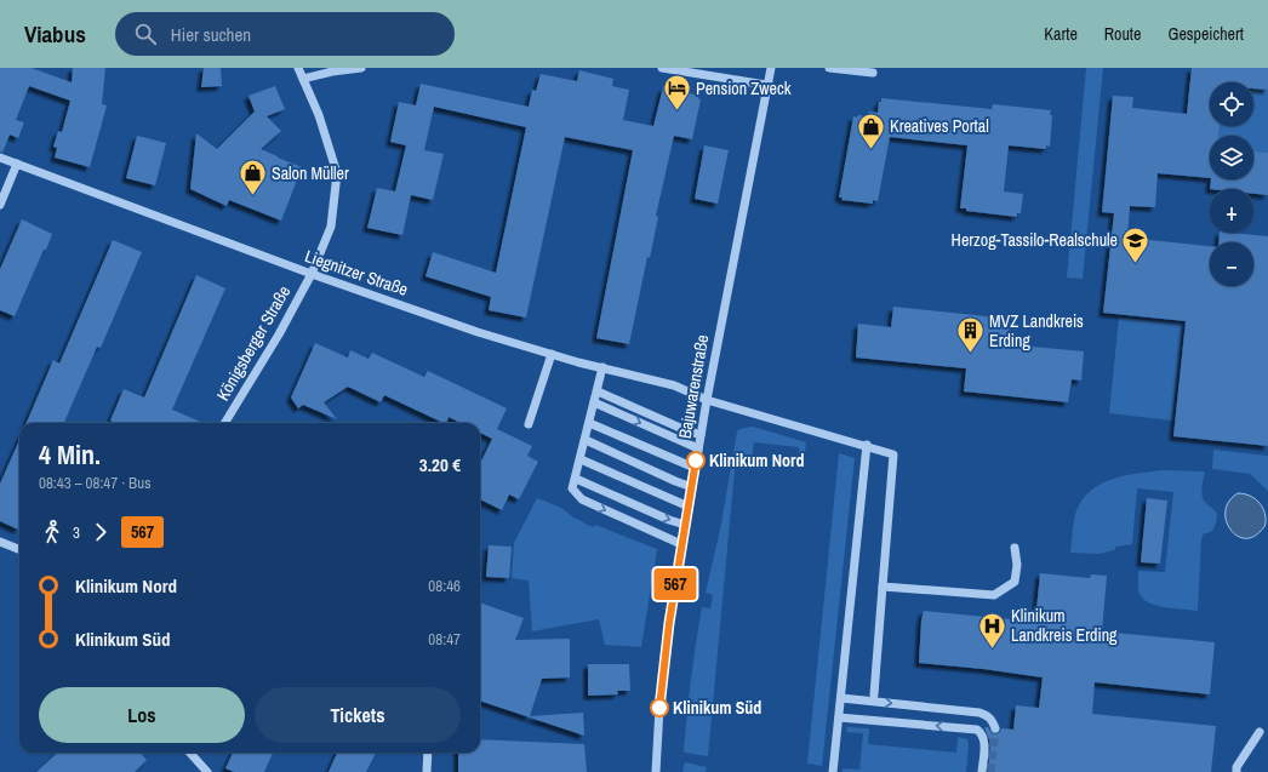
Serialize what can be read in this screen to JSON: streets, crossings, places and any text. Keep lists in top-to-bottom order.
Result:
{
  "streets": {
    "street": ["Liegnitzer Straße", "Königsberger Straße", "Bajuwarenstraße"]
  },
  "crossings": [
    ["Liegnitzer Straße", "Königsberger Straße"],
    ["Liegnitzer Straße", "Bajuwarenstraße"]
  ],
  "places": {
    "hotel": ["Pension Zweck"],
    "shop": ["Kreatives Portal", "Salon Müller"],
    "school or university": ["Herzog-Tassilo-Realschule"],
    "building": ["MVZ Landkreis Erding"],
    "other": ["Klinikum Nord", "Klinikum Süd"],
    "hospital": ["Klinikum Landkreis Erding"]
  },
  "lines": ["bus line 567"],
  "page": {
    "header": "Viabus",
    "search": "Hier suchen",
    "nav": ["Karte", "Route", "Gespeichert"],
    "on_map": "567",
    "map_buttons": ["+", "−"],
    "heading": ["4 Min.", "08:43 – 08:47 · Bus", "3.20 €"],
    "legs": ["3", "567"],
    "list": [
      {
        "name": "Klinikum Nord",
        "value": "08:46"
      },
      {
        "name": "Klinikum Süd",
        "value": "08:47"
      }
    ],
    "buttons": ["Los", "Tickets"]
  }
}
